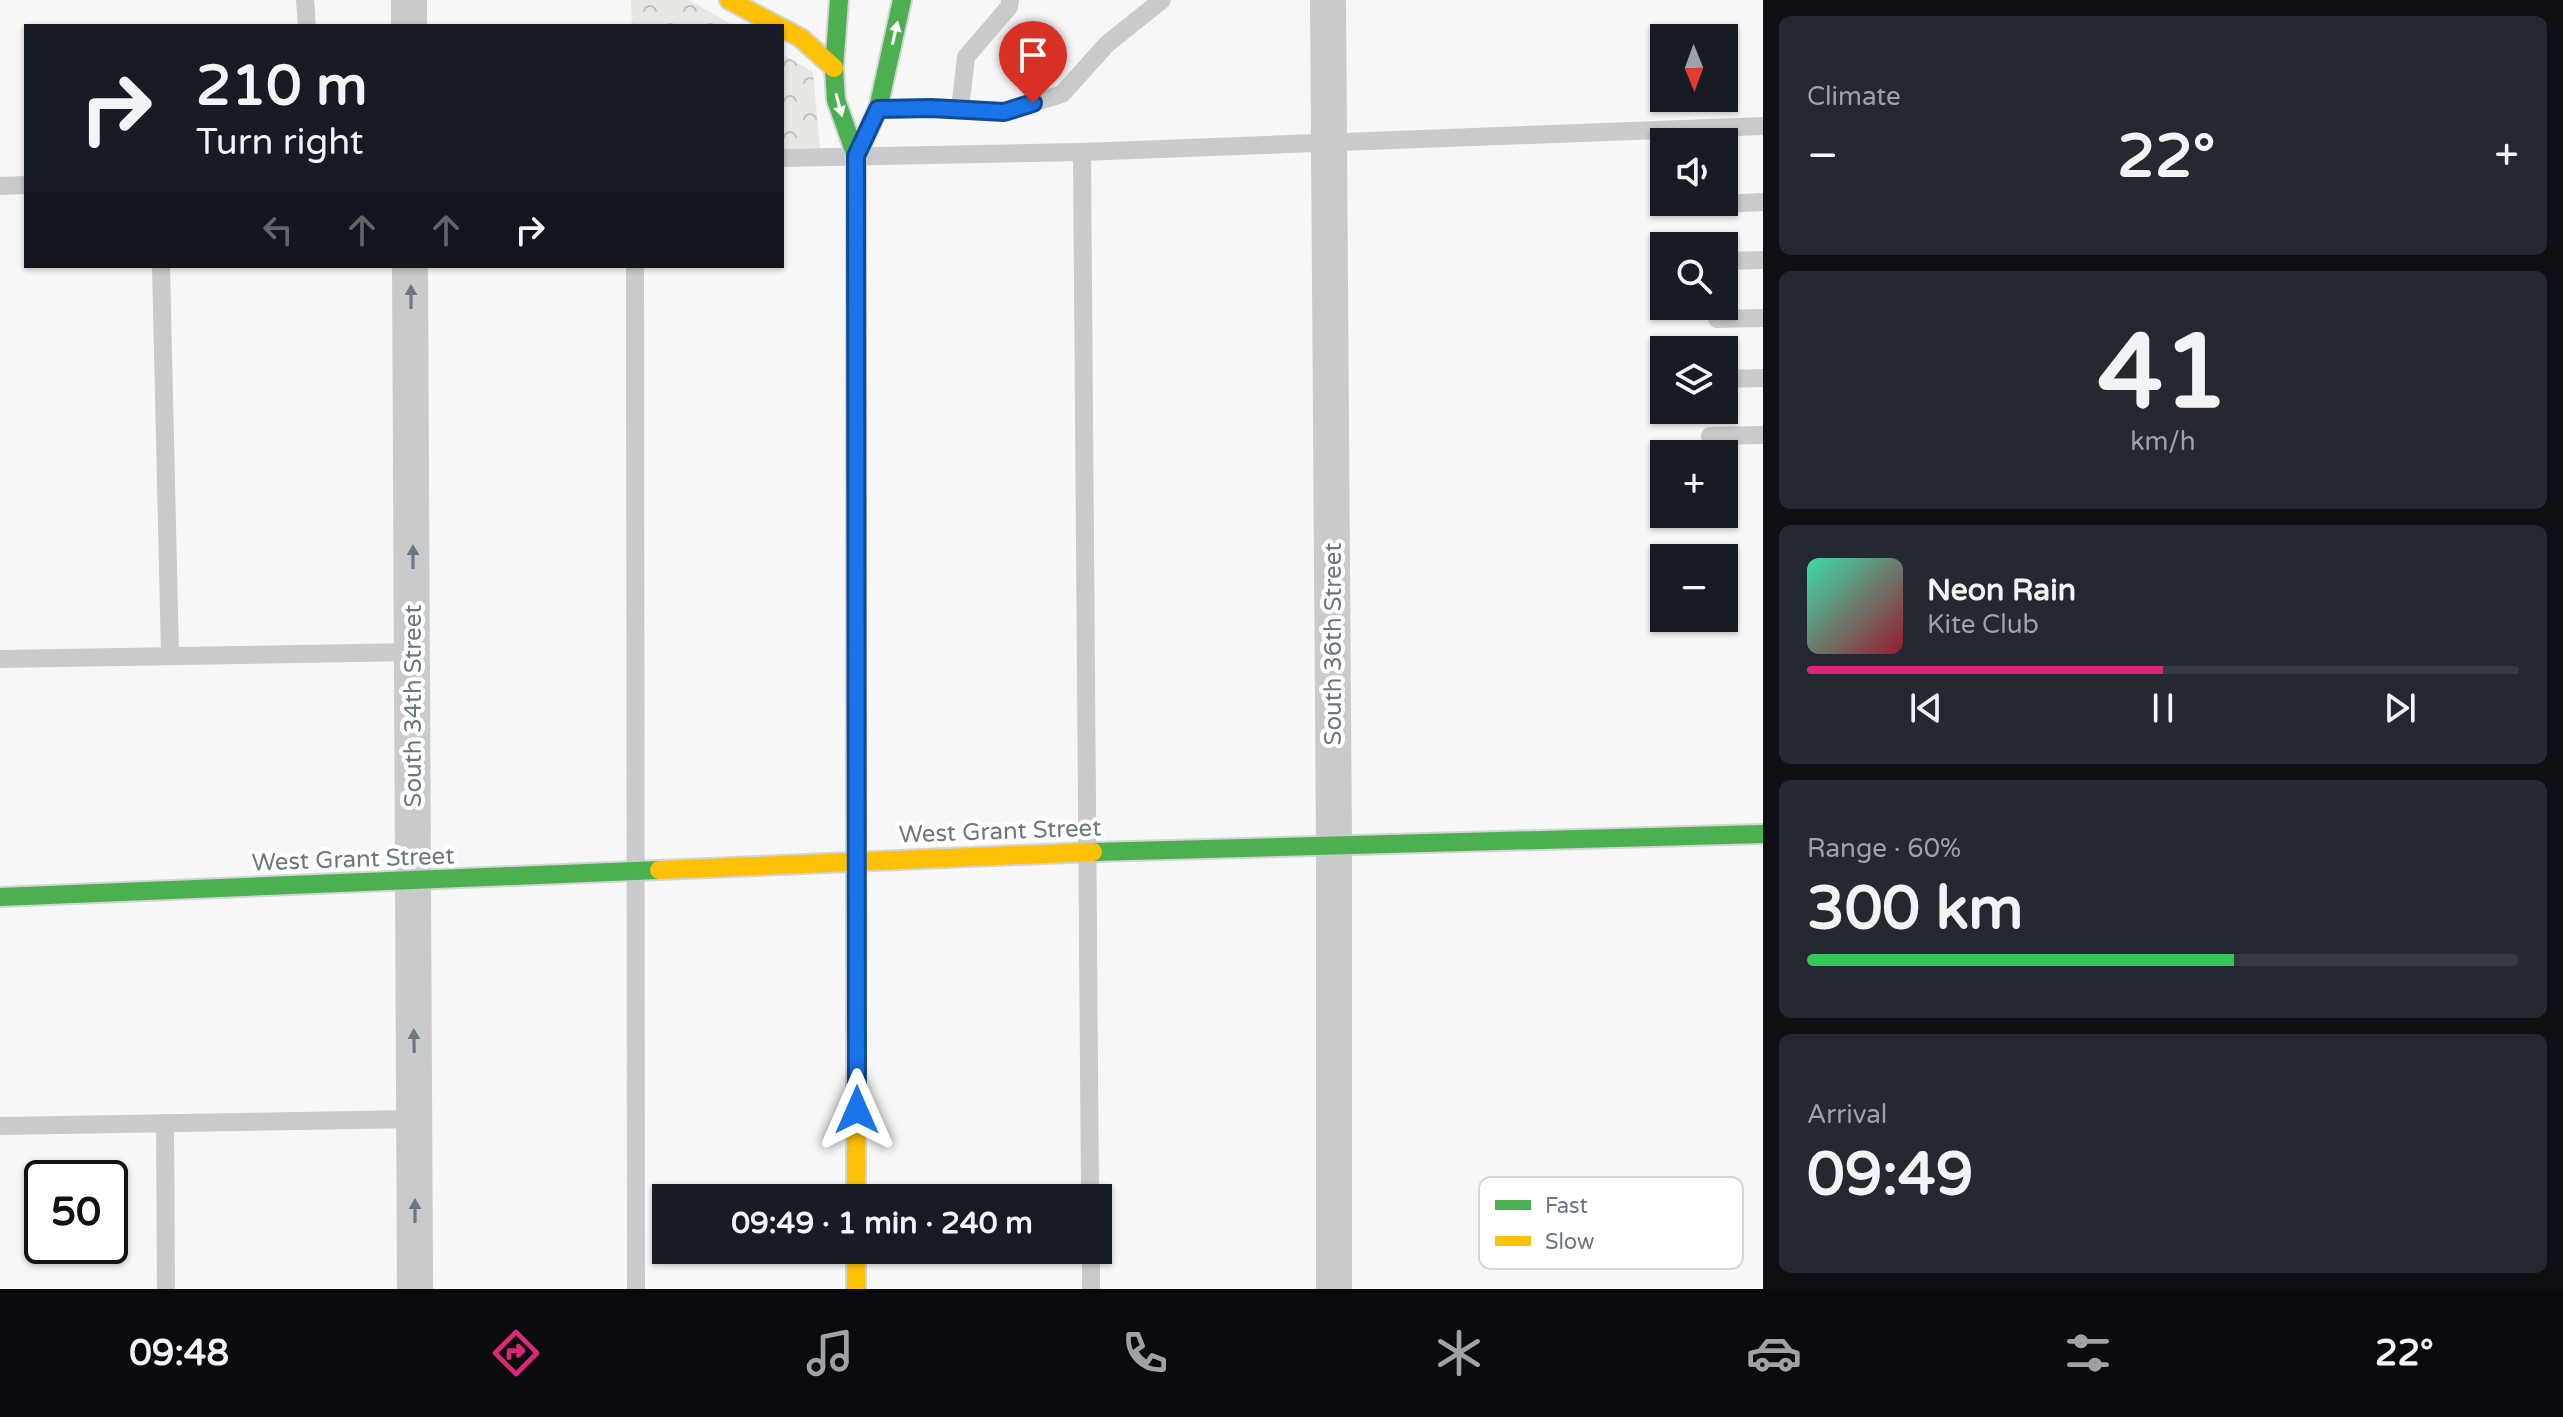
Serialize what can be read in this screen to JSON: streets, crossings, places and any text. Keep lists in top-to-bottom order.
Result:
{
  "streets": {
    "street": ["South 36th Street", "South 34th Street", "West Grant Street"]
  },
  "crossings": [
    ["South 36th Street", "West Grant Street"],
    ["South 34th Street", "West Grant Street"]
  ],
  "one_way": ["South 34th Street"],
  "legend": ["Fast", "Slow"],
  "north": "bottom",
  "page": {
    "tile": [
      "Climate",
      ["41", "km/h"],
      ["Range · 60%", "300 km"],
      ["Arrival", "09:49"]
    ],
    "map_buttons": ["+", "−"],
    "turn": ["210 m", "Turn right"],
    "heat": ["−", "22°", "+"],
    "song": ["Neon Rain", "Kite Club"],
    "limit": "50",
    "trip": "09:49 · 1 min · 240 m",
    "tabs": ["09:48", "22°"]
  }
}
